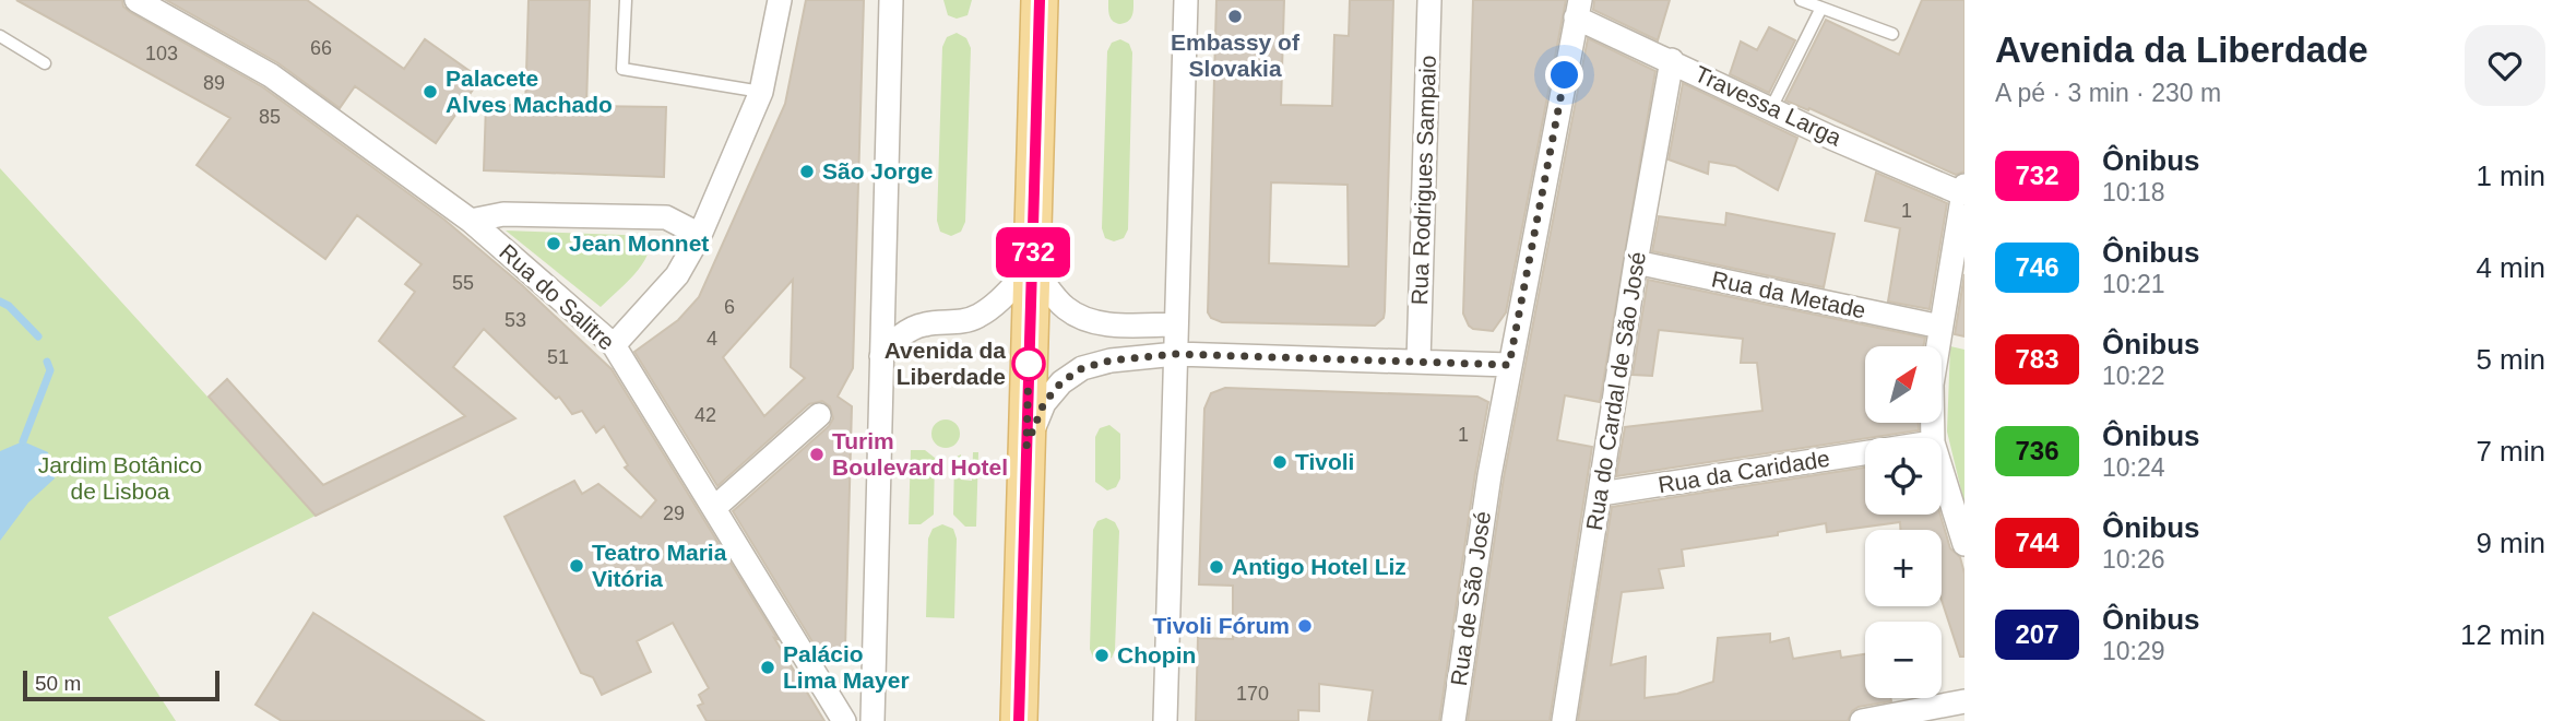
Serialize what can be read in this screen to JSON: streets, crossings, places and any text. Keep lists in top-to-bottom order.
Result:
{
  "streets": {
    "street": [
      "Travessa Larga",
      "Rua Rodrigues Sampaio",
      "Rua da Metade",
      "Rua do Salitre",
      "Rua do Cardal de São José",
      "Rua da Caridade",
      "Rua de São José"
    ]
  },
  "crossings": [
    ["Travessa Larga", "Rua do Cardal de São José"],
    ["Travessa Larga", "Rua de São José"],
    ["Rua da Metade", "Rua do Cardal de São José"],
    ["Rua do Cardal de São José", "Rua da Caridade"]
  ],
  "parks": ["Jardim Botânico de Lisboa"],
  "places": [
    "Embassy of Slovakia",
    "Palacete Alves Machado",
    "São Jorge",
    "Jean Monnet",
    "Avenida da Liberdade",
    "Turim Boulevard Hotel",
    "Tivoli",
    "Teatro Maria Vitória",
    "Antigo Hotel Liz",
    "Tivoli Fórum",
    "Chopin",
    "Palácio Lima Mayer"
  ],
  "lines": ["bus line 732"],
  "house_numbers": [
    "66",
    "103",
    "89",
    "85",
    "1",
    "55",
    "6",
    "53",
    "4",
    "51",
    "42",
    "1",
    "29",
    "170"
  ],
  "scale_bar": "50 m",
  "north": "top right",
  "page": {
    "on_map": "732",
    "heading": ["Avenida da Liberdade", "A pé · 3 min · 230 m"],
    "list": [
      {
        "mark": "732",
        "name": "Ônibus",
        "note": "10:18",
        "value": "1 min"
      },
      {
        "mark": "746",
        "name": "Ônibus",
        "note": "10:21",
        "value": "4 min"
      },
      {
        "mark": "783",
        "name": "Ônibus",
        "note": "10:22",
        "value": "5 min"
      },
      {
        "mark": "736",
        "name": "Ônibus",
        "note": "10:24",
        "value": "7 min"
      },
      {
        "mark": "744",
        "name": "Ônibus",
        "note": "10:26",
        "value": "9 min"
      },
      {
        "mark": "207",
        "name": "Ônibus",
        "note": "10:29",
        "value": "12 min"
      }
    ],
    "map_buttons": ["+", "−"],
    "scale": "50 m"
  }
}
